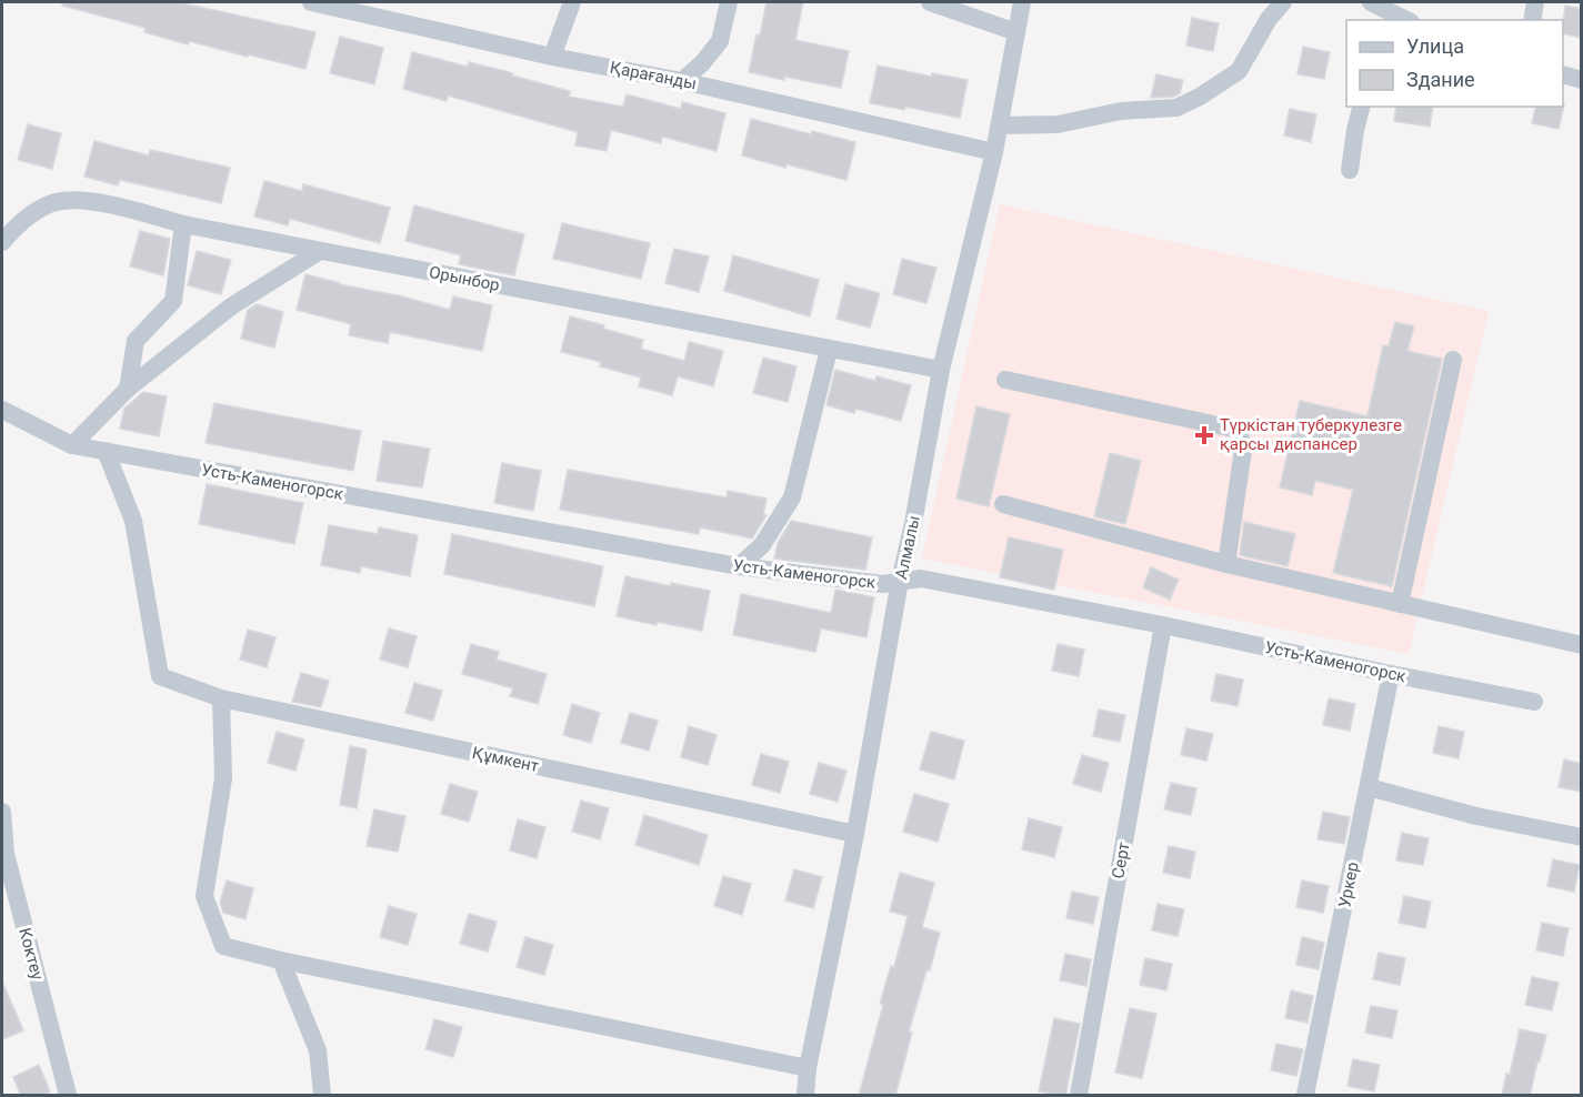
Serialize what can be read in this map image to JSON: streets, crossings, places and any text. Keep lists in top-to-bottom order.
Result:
{
  "streets": {
    "street": [
      "Қарағанды",
      "Орынбор",
      "Усть-Каменогорск",
      "Алмалы",
      "Құмкент",
      "Серт",
      "Уркер",
      "Коктеу"
    ]
  },
  "crossings": [
    ["Қарағанды", "Алмалы"],
    ["Орынбор", "Алмалы"],
    ["Усть-Каменогорск", "Алмалы"],
    ["Усть-Каменогорск", "Құмкент"],
    ["Усть-Каменогорск", "Серт"],
    ["Усть-Каменогорск", "Уркер"],
    ["Алмалы", "Құмкент"]
  ],
  "places": {
    "health": ["Түркістан туберкулезге қарсы диспансер"]
  },
  "legend": ["Улица", "Здание"]
}
